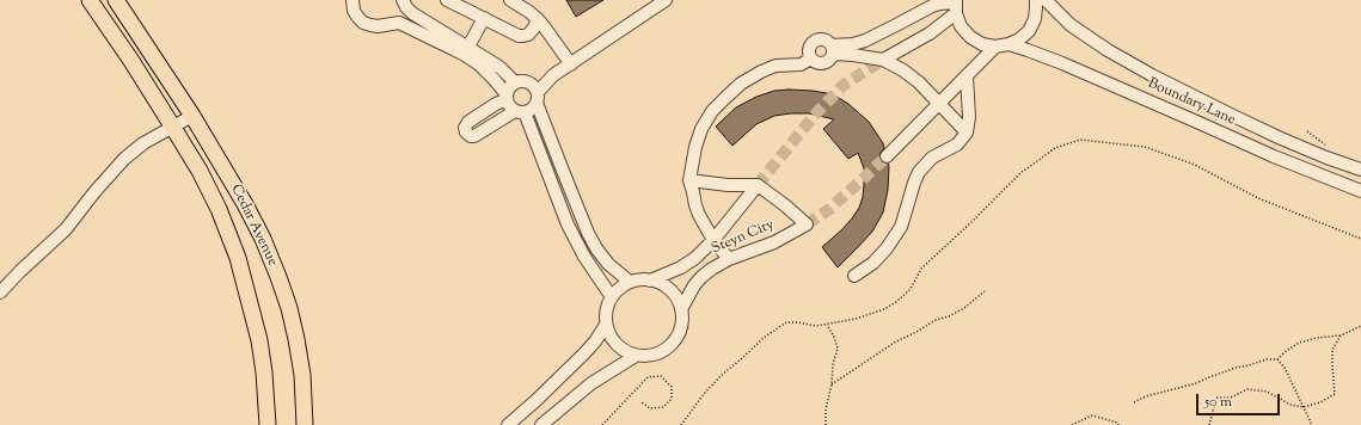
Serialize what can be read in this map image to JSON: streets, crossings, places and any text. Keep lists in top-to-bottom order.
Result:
{
  "streets": {
    "main road": ["Cedar Avenue"],
    "street": ["Boundary Lane", "Steyn City"]
  },
  "scale_bar": "50 m"
}
